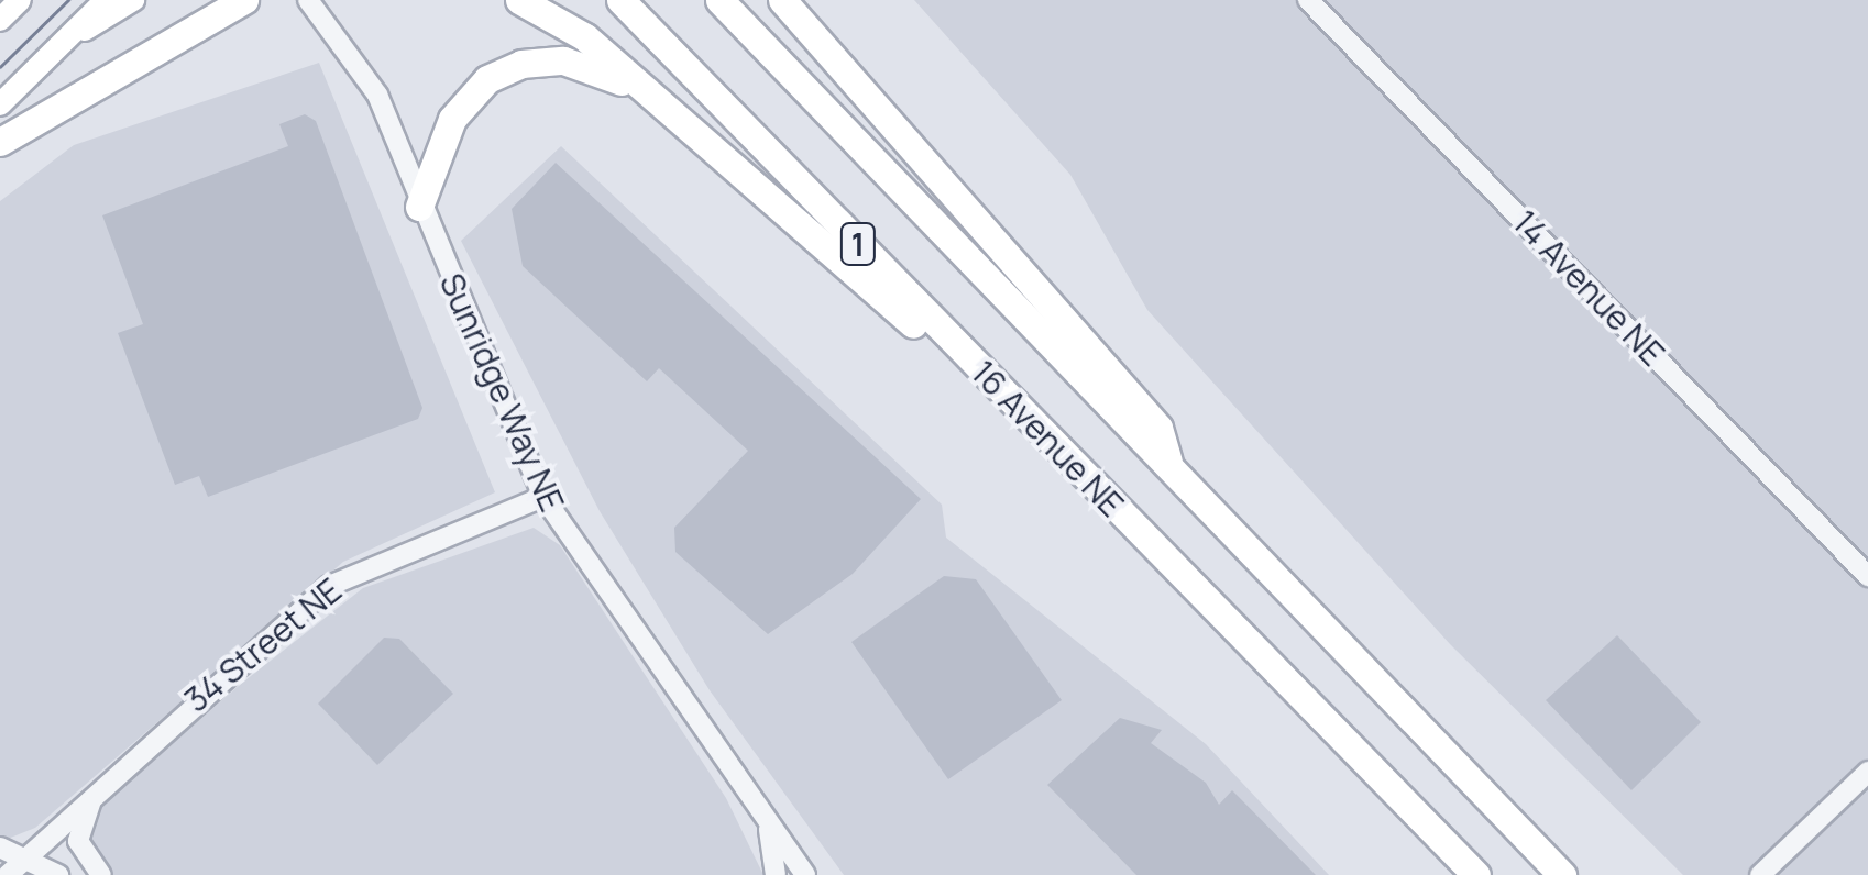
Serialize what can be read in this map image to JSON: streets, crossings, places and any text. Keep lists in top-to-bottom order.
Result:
{
  "streets": {
    "highway": ["1", "16 Avenue NE"],
    "street": ["14 Avenue NE", "Sunridge Way NE", "34 Street NE"]
  },
  "crossings": [
    ["Sunridge Way NE", "34 Street NE"]
  ]
}
